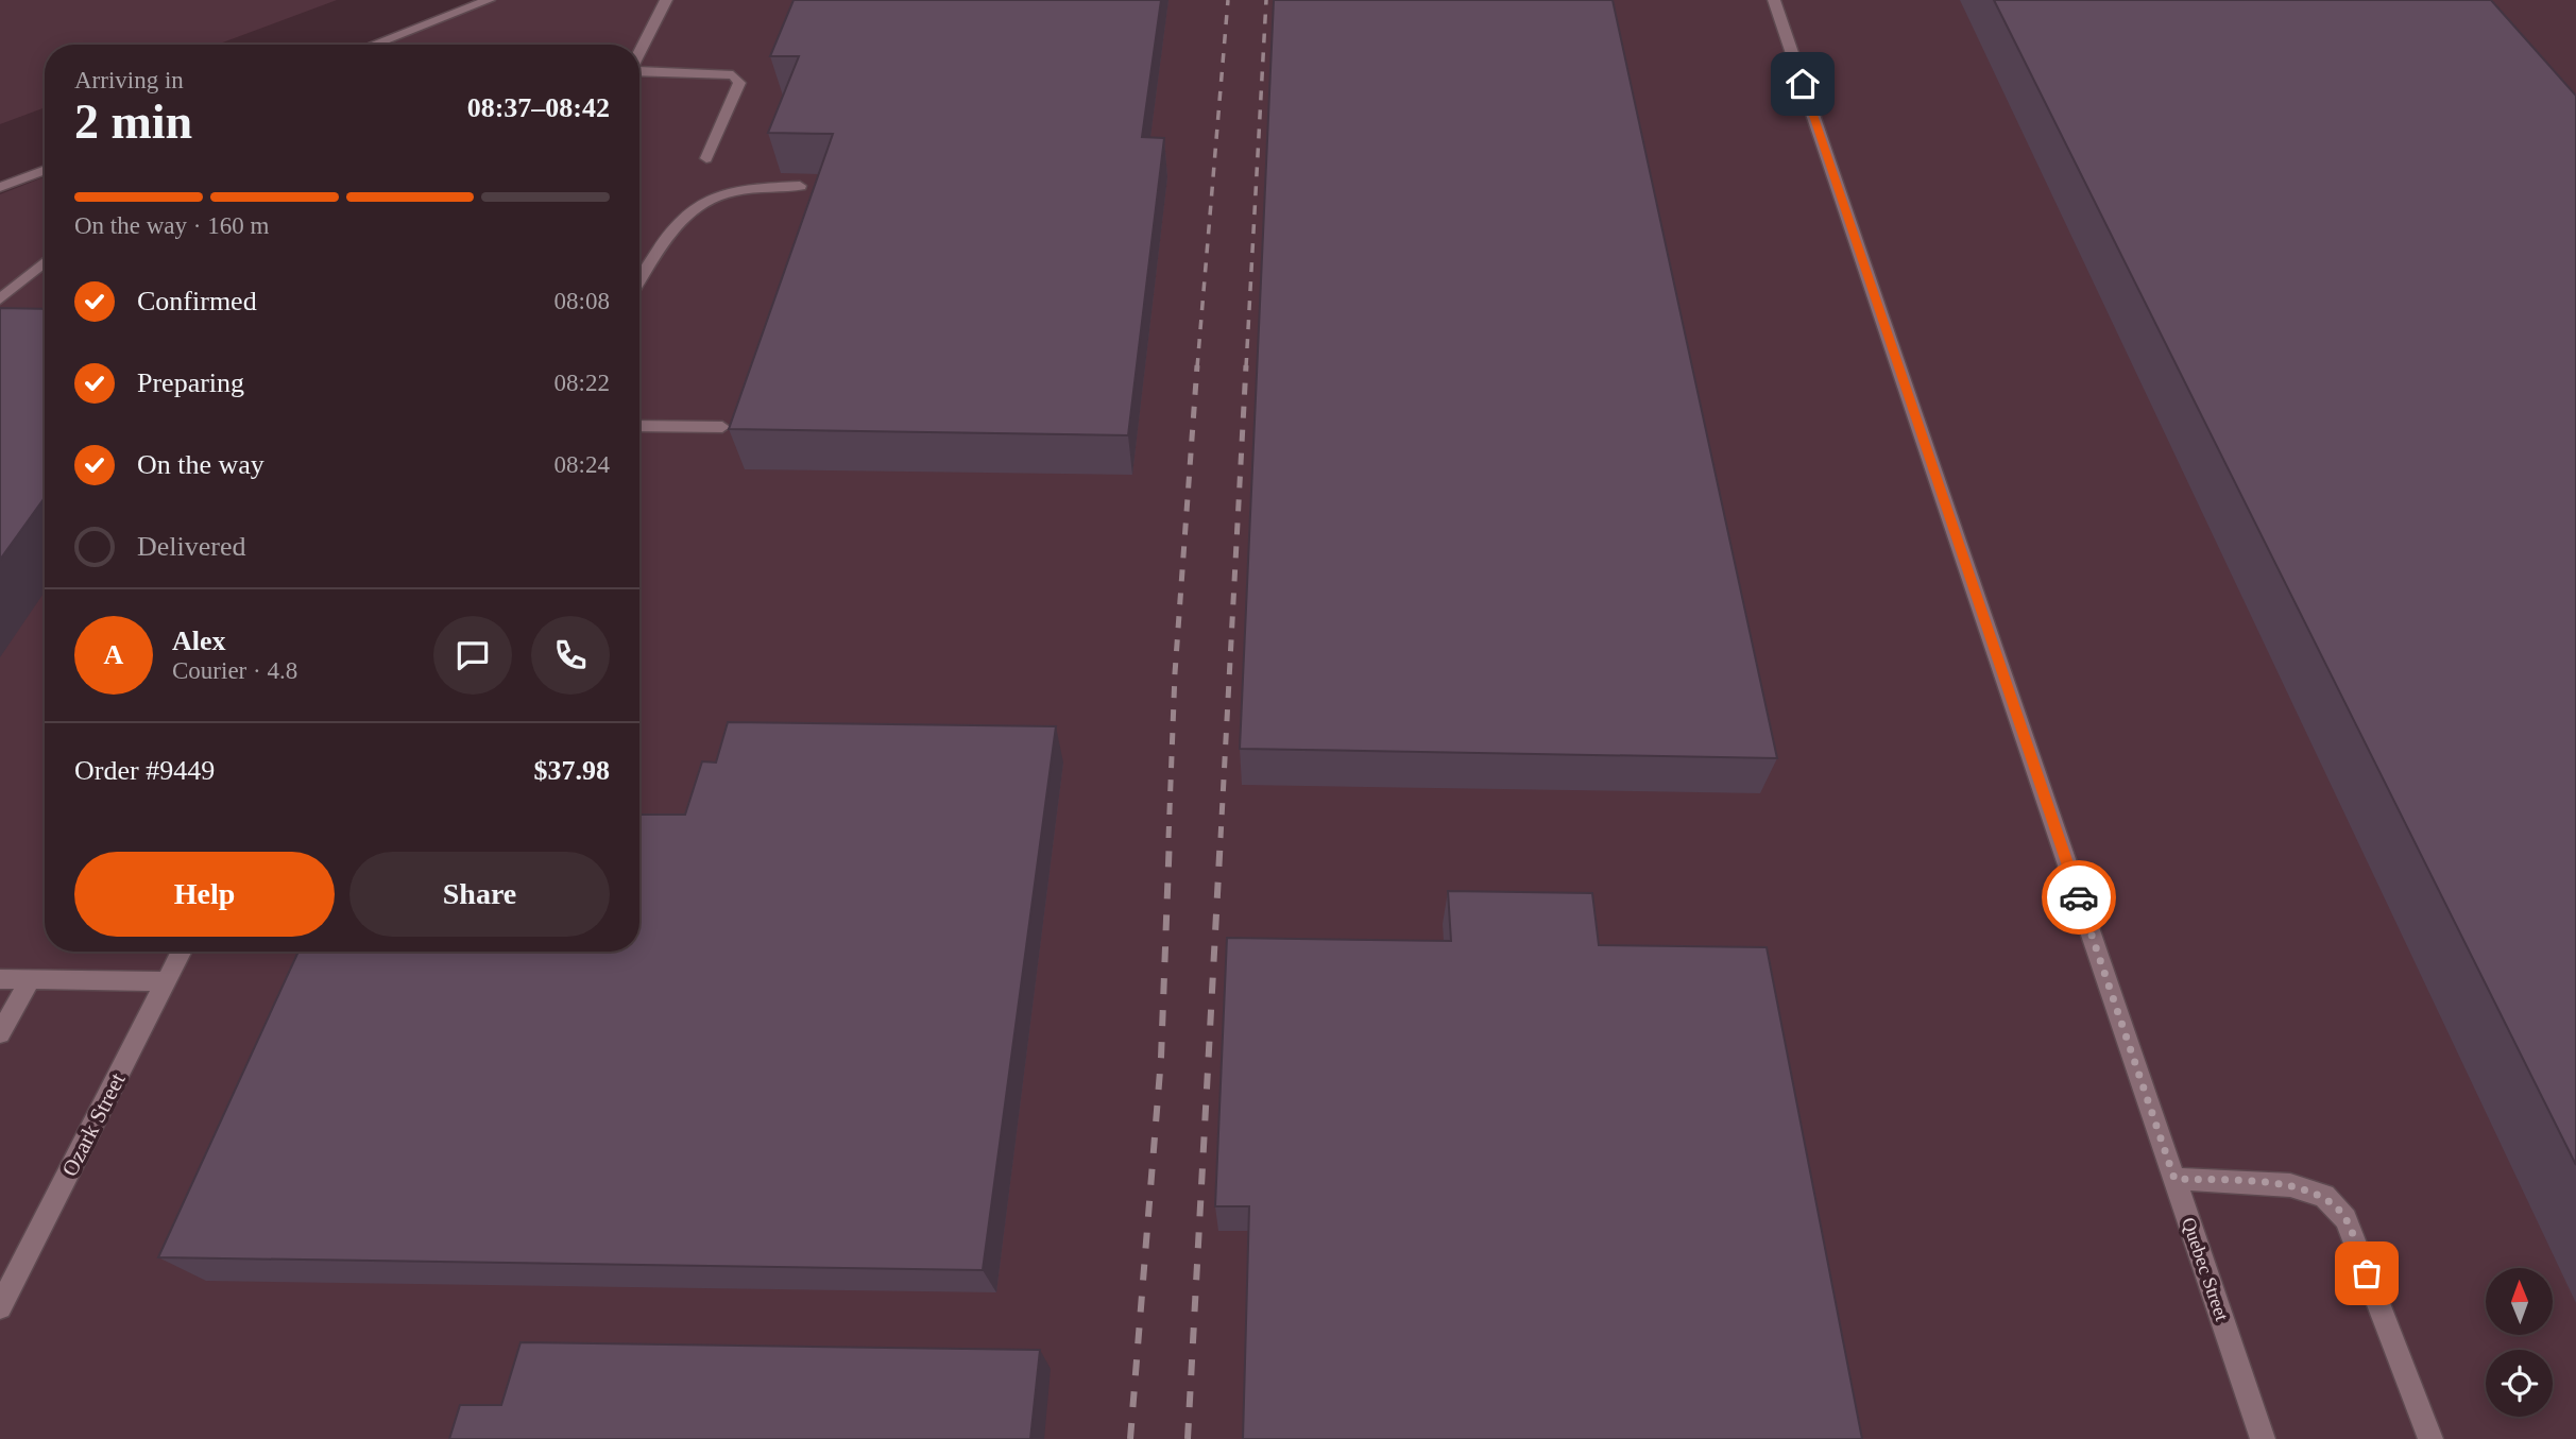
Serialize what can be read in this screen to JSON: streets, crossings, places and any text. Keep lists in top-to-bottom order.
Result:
{
  "streets": {
    "street": ["Ozark Street", "Quebec Street"]
  },
  "north": "top",
  "page": {
    "heading": ["2 min", "Arriving in", "08:37–08:42"],
    "panel": [
      "Alex",
      "Courier · 4.8",
      "Order #9449",
      "$37.98"
    ],
    "bar": "On the way · 160 m",
    "list": [
      ["Confirmed", "08:08"],
      ["Preparing", "08:22"],
      ["On the way", "08:24"],
      "Delivered"
    ],
    "round": "A",
    "buttons": ["Help", "Share"]
  }
}
